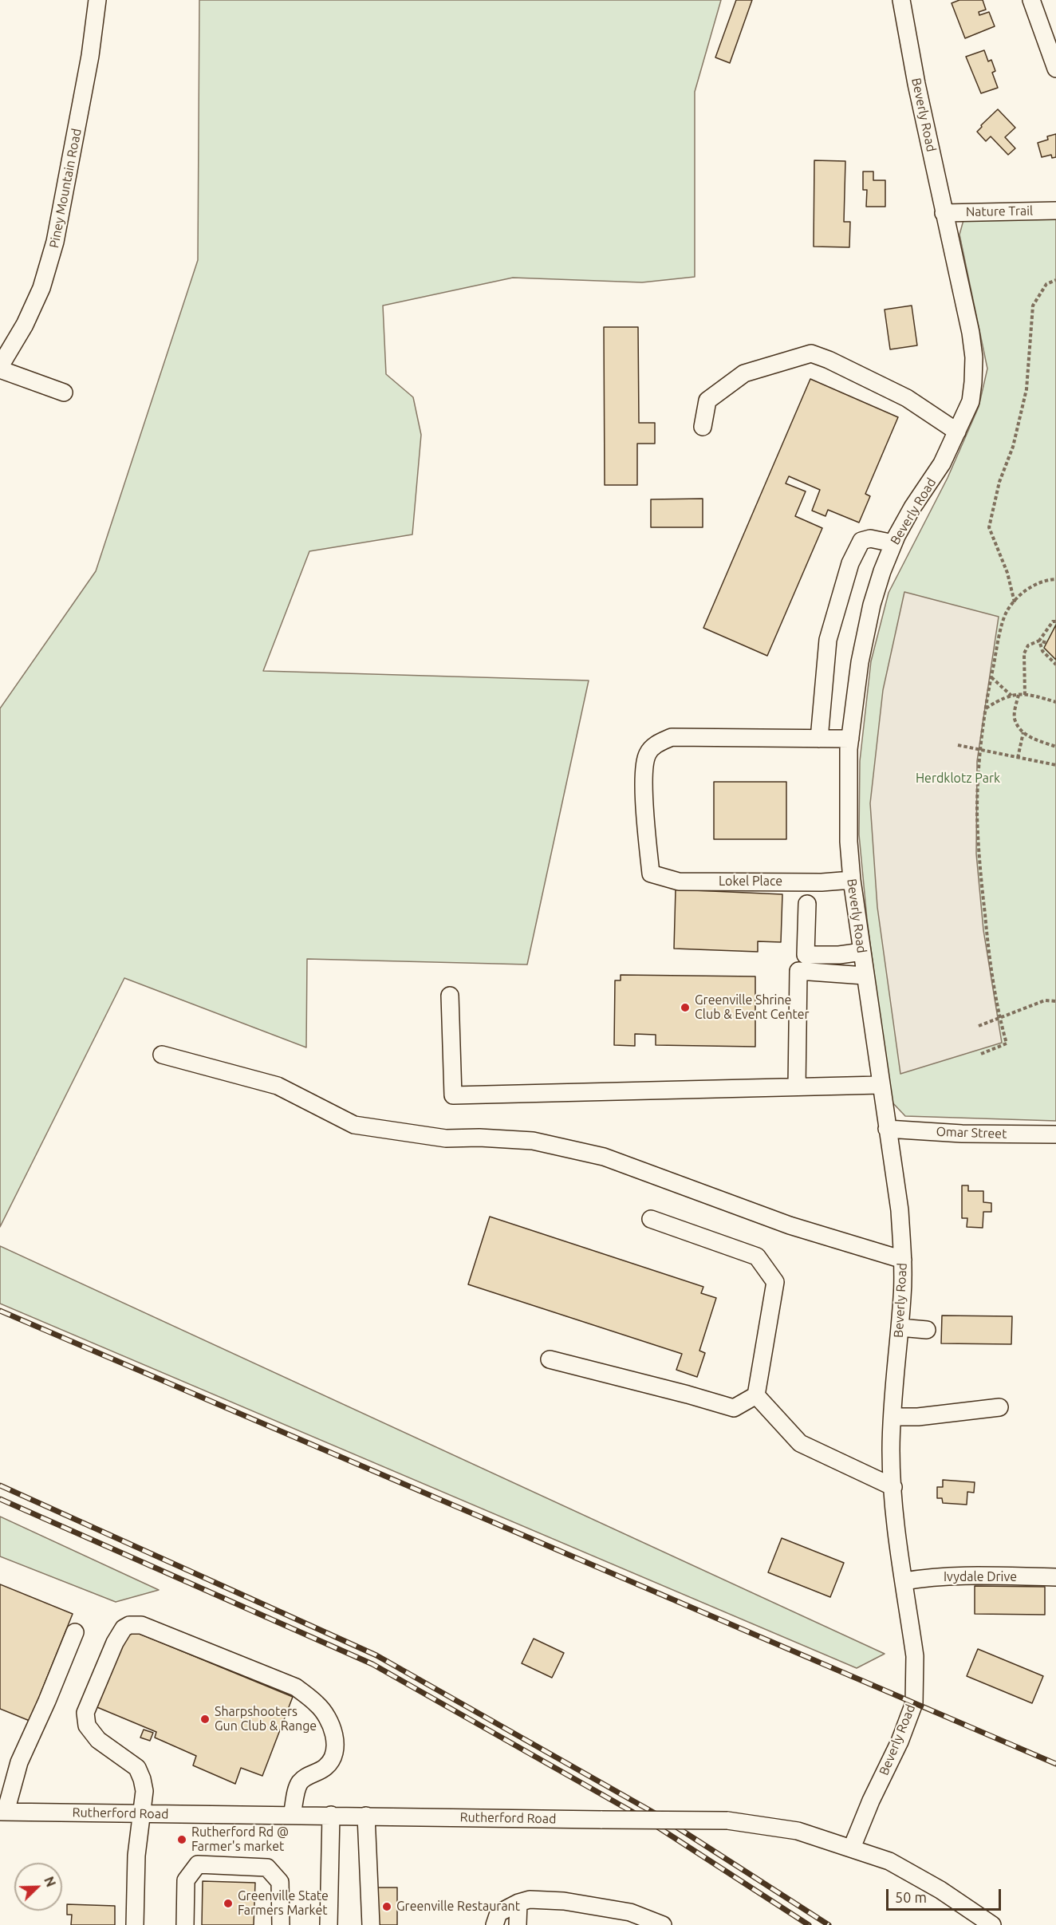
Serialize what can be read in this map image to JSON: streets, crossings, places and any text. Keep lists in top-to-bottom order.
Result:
{
  "streets": {
    "street": [
      "Beverly Road",
      "Piney Mountain Road",
      "Nature Trail",
      "Lokel Place",
      "Omar Street",
      "Ivydale Drive",
      "Rutherford Road"
    ]
  },
  "crossings": [
    ["Beverly Road", "Nature Trail"],
    ["Beverly Road", "Lokel Place"],
    ["Beverly Road", "Omar Street"],
    ["Beverly Road", "Ivydale Drive"],
    ["Beverly Road", "Rutherford Road"]
  ],
  "parks": ["Herdklotz Park"],
  "places": [
    "Greenville Shrine Club & Event Center",
    "Sharpshooters Gun Club & Range",
    "Rutherford Rd @ Farmer's market",
    "Greenville State Farmers Market",
    "Greenville Restaurant"
  ],
  "scale_bar": "50 m",
  "north": "top right"
}
